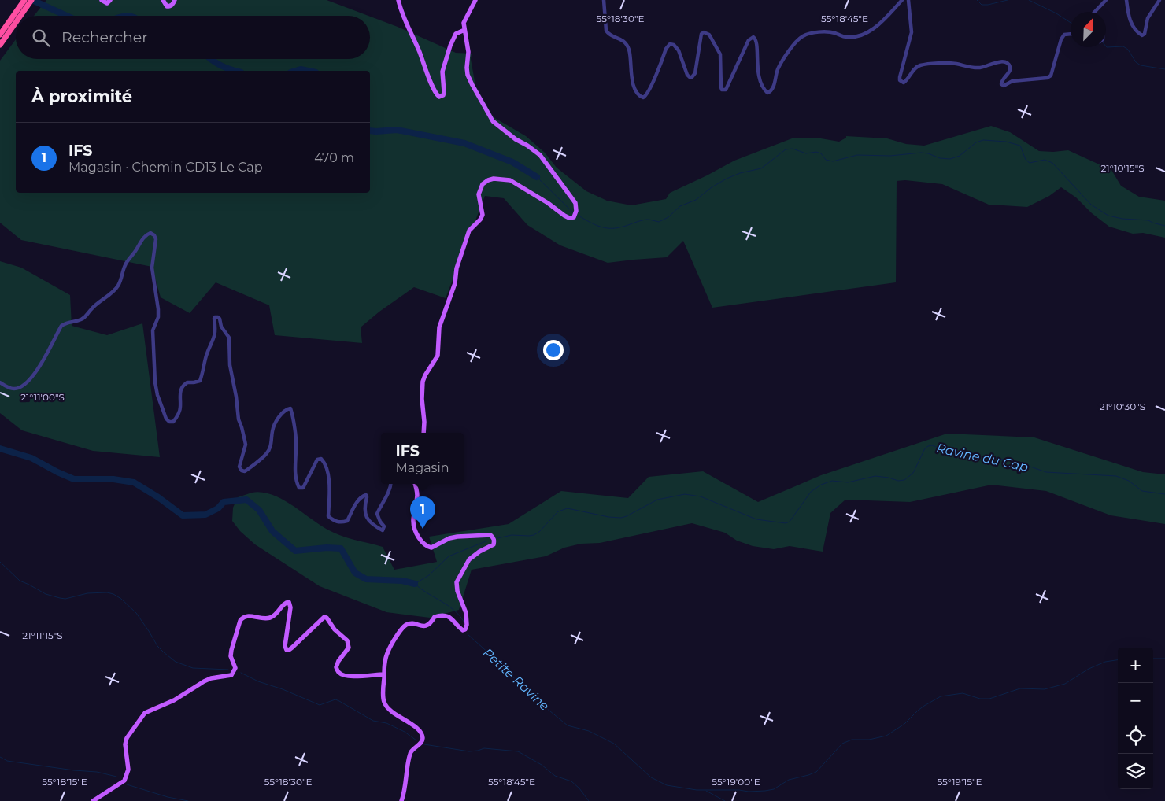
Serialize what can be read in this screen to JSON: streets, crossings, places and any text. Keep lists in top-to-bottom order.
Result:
{
  "water": ["Ravine du Cap", "Petite Ravine"],
  "north": "top right",
  "page": {
    "search": "Rechercher",
    "heading": "À proximité",
    "list": [
      {
        "mark": "1",
        "name": "IFS",
        "note": "Magasin · Chemin CD13 Le Cap",
        "value": "470 m"
      }
    ],
    "popup": ["IFS", "Magasin"],
    "pins": "1",
    "map_buttons": ["+", "−"]
  },
  "coordinates": [
    "55°18'30\"E",
    "55°18'45\"E",
    "21°10'15\"S",
    "21°11'00\"S",
    "21°10'30\"S",
    "21°11'15\"S",
    "55°18'15\"E",
    "55°19'00\"E",
    "55°19'15\"E"
  ]
}
